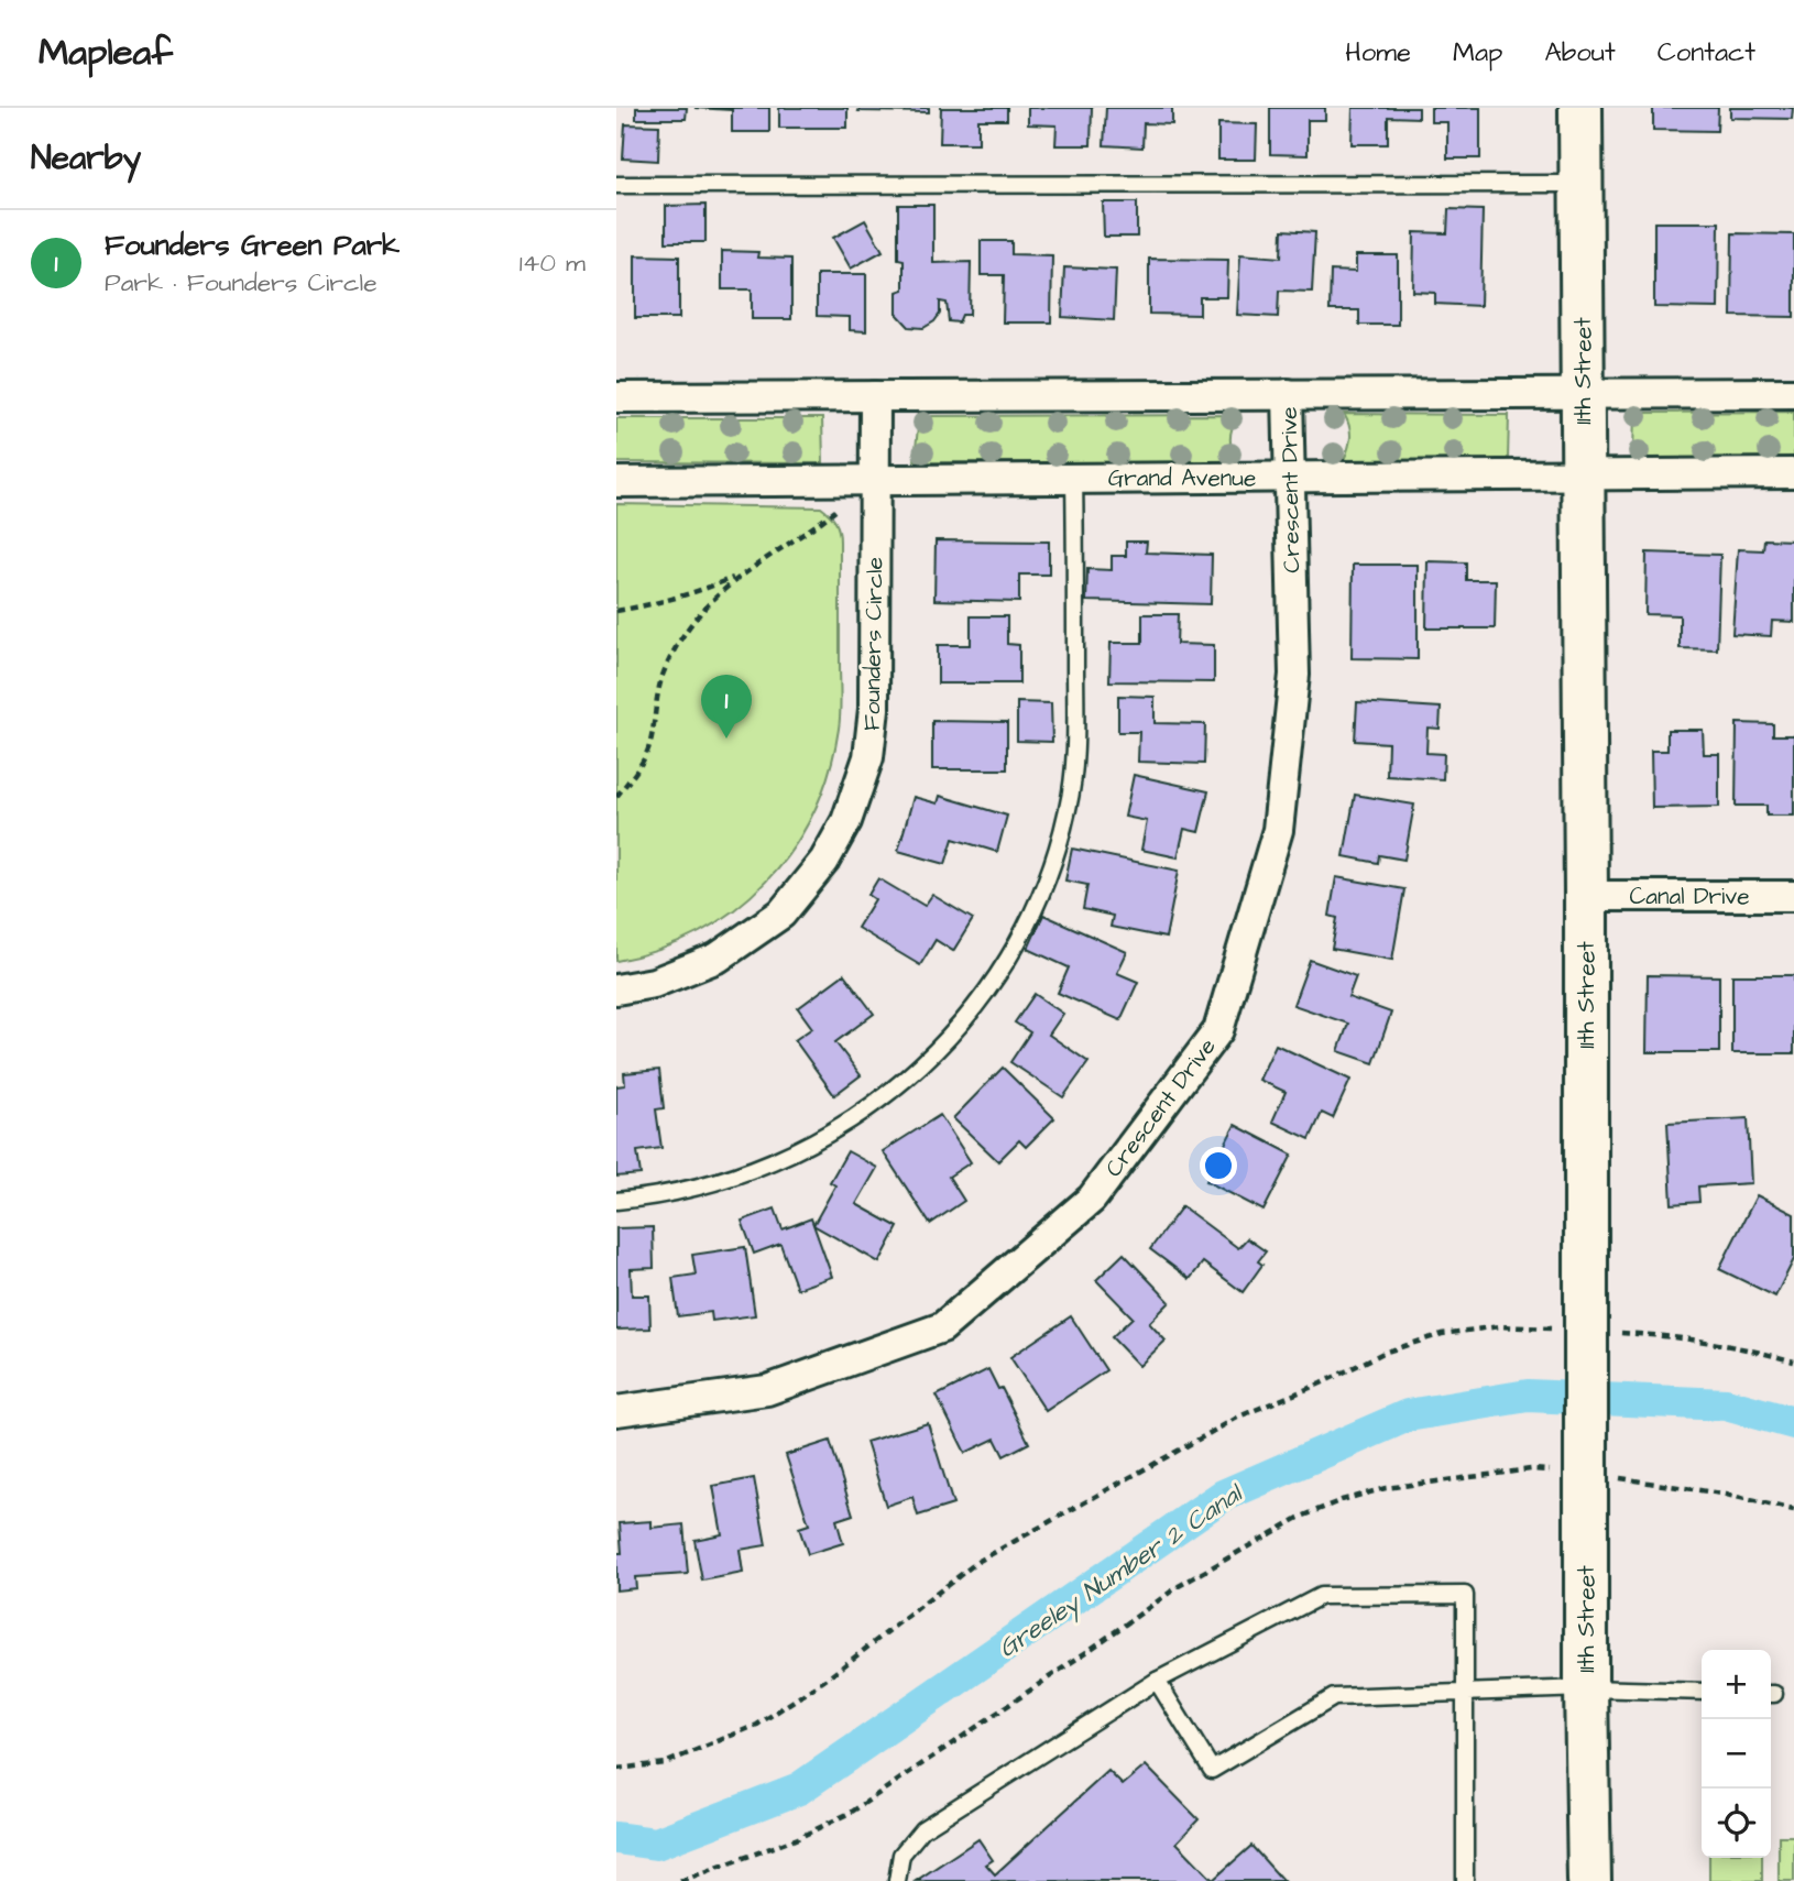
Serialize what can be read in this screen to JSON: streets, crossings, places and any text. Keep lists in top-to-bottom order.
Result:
{
  "streets": {
    "street": [
      "11th Street",
      "Grand Avenue",
      "Crescent Drive",
      "Founders Circle",
      "Canal Drive"
    ]
  },
  "crossings": [
    ["11th Street", "Grand Avenue"],
    ["11th Street", "Canal Drive"],
    ["Grand Avenue", "Crescent Drive"],
    ["Grand Avenue", "Founders Circle"]
  ],
  "water": ["Greeley Number 2 Canal"],
  "page": {
    "header": "Mapleaf",
    "nav": [
      "Home",
      "Map",
      "About",
      "Contact"
    ],
    "heading": "Nearby",
    "list": [
      {
        "mark": "1",
        "name": "Founders Green Park",
        "note": "Park · Founders Circle",
        "value": "140 m"
      }
    ],
    "pins": "1",
    "map_buttons": ["+", "−"]
  }
}
